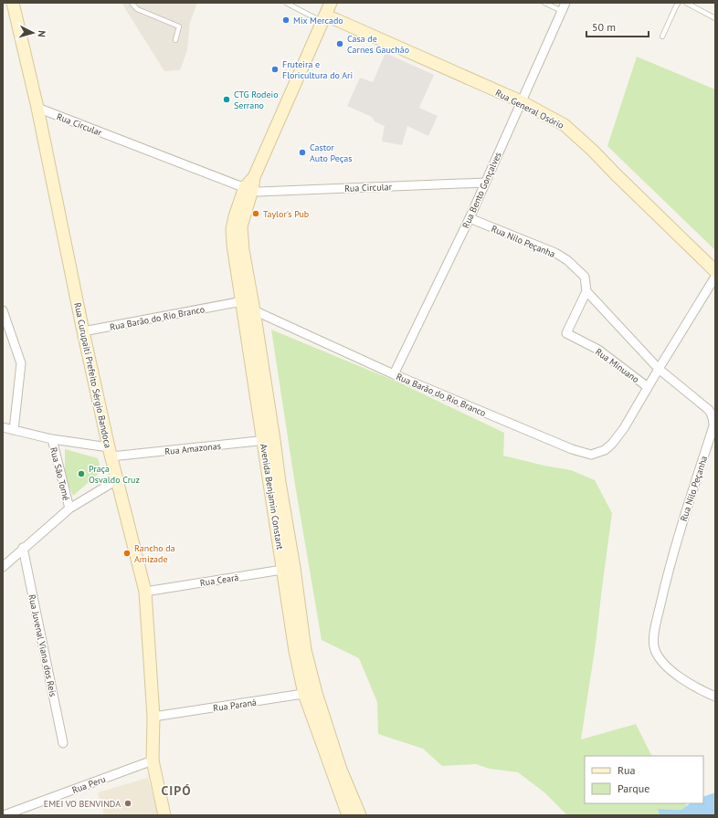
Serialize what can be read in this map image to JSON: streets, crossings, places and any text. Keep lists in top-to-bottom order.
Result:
{
  "streets": {
    "street": [
      "Rua General Osório",
      "Rua Circular",
      "Rua Bento Gonçalves",
      "Rua Nilo Peçanha",
      "Rua Barão do Rio Branco",
      "Rua Minuano",
      "Rua Curupaiti Prefeito Sérgio Bandoca",
      "Rua Amazonas",
      "Rua São Tomé",
      "Avenida Benjamin Constant",
      "Rua Ceará",
      "Rua Juvenal Viana dos Reis",
      "Rua Paraná",
      "Rua Peru"
    ]
  },
  "crossings": [
    ["Rua General Osório", "Rua Bento Gonçalves"],
    ["Rua General Osório", "Avenida Benjamin Constant"],
    ["Rua Circular", "Rua Bento Gonçalves"],
    ["Rua Circular", "Rua Curupaiti Prefeito Sérgio Bandoca"],
    ["Rua Circular", "Avenida Benjamin Constant"],
    ["Rua Bento Gonçalves", "Rua Nilo Peçanha"],
    ["Rua Bento Gonçalves", "Rua Barão do Rio Branco"],
    ["Rua Nilo Peçanha", "Rua Barão do Rio Branco"],
    ["Rua Nilo Peçanha", "Rua Minuano"],
    ["Rua Barão do Rio Branco", "Rua Minuano"],
    ["Rua Barão do Rio Branco", "Rua Curupaiti Prefeito Sérgio Bandoca"],
    ["Rua Barão do Rio Branco", "Avenida Benjamin Constant"],
    ["Rua Curupaiti Prefeito Sérgio Bandoca", "Rua Amazonas"],
    ["Rua Curupaiti Prefeito Sérgio Bandoca", "Rua Ceará"],
    ["Rua Curupaiti Prefeito Sérgio Bandoca", "Rua Paraná"],
    ["Rua Curupaiti Prefeito Sérgio Bandoca", "Rua Peru"],
    ["Rua Amazonas", "Rua São Tomé"],
    ["Rua Amazonas", "Avenida Benjamin Constant"],
    ["Avenida Benjamin Constant", "Rua Ceará"],
    ["Avenida Benjamin Constant", "Rua Paraná"]
  ],
  "districts": ["CIPÓ"],
  "places": [
    "Mix Mercado",
    "Casa de Carnes Gauchão",
    "Fruteira e Floricultura do Ari",
    "CTG Rodeio Serrano",
    "Castor Auto Peças",
    "Taylor's Pub",
    "Praça Osvaldo Cruz",
    "Rancho da Amizade",
    "EMEI VO BENVINDA"
  ],
  "legend": ["Rua", "Parque"],
  "scale_bar": "50 m",
  "north": "right"
}
